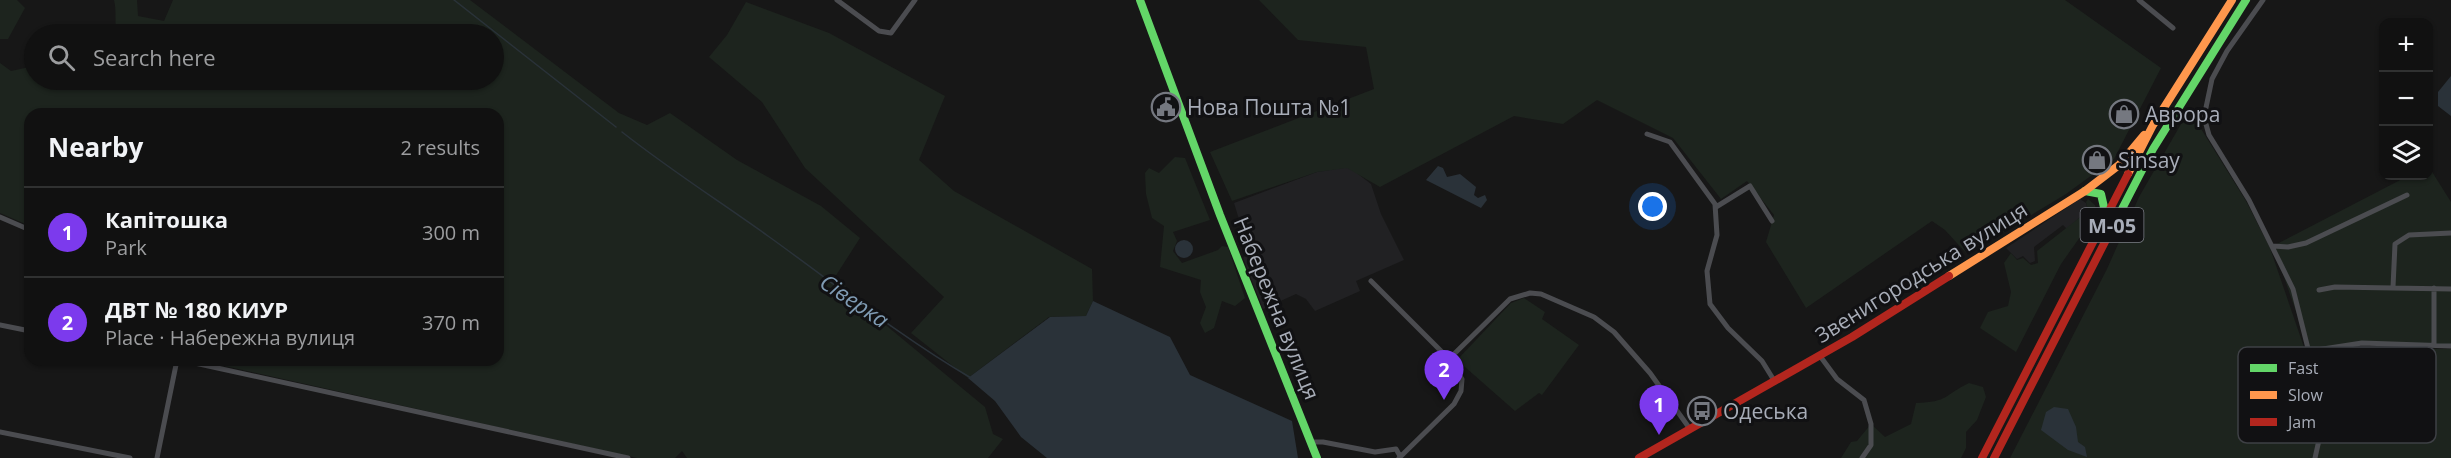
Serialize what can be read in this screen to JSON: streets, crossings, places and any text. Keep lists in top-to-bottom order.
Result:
{
  "streets": {
    "main road": ["М-05", "Звенигородська вулиця", "Набережна вулиця"]
  },
  "crossings": [
    ["М-05", "Звенигородська вулиця"]
  ],
  "water": ["Сіверка"],
  "places": {
    "public building": ["Нова Пошта №1"],
    "shop": ["Аврора", "Sinsay"],
    "bus stop": ["Одеська"]
  },
  "legend": ["Fast", "Slow", "Jam"],
  "page": {
    "map_buttons": ["+", "−"],
    "search": "Search here",
    "heading": ["Nearby", "2 results"],
    "list": [
      {
        "mark": "1",
        "name": "Капітошка",
        "note": "Park",
        "value": "300 m"
      },
      {
        "mark": "2",
        "name": "ДВТ № 180 КИУР",
        "note": "Place · Набережна вулиця",
        "value": "370 m"
      }
    ],
    "pins": ["2", "1"]
  }
}
